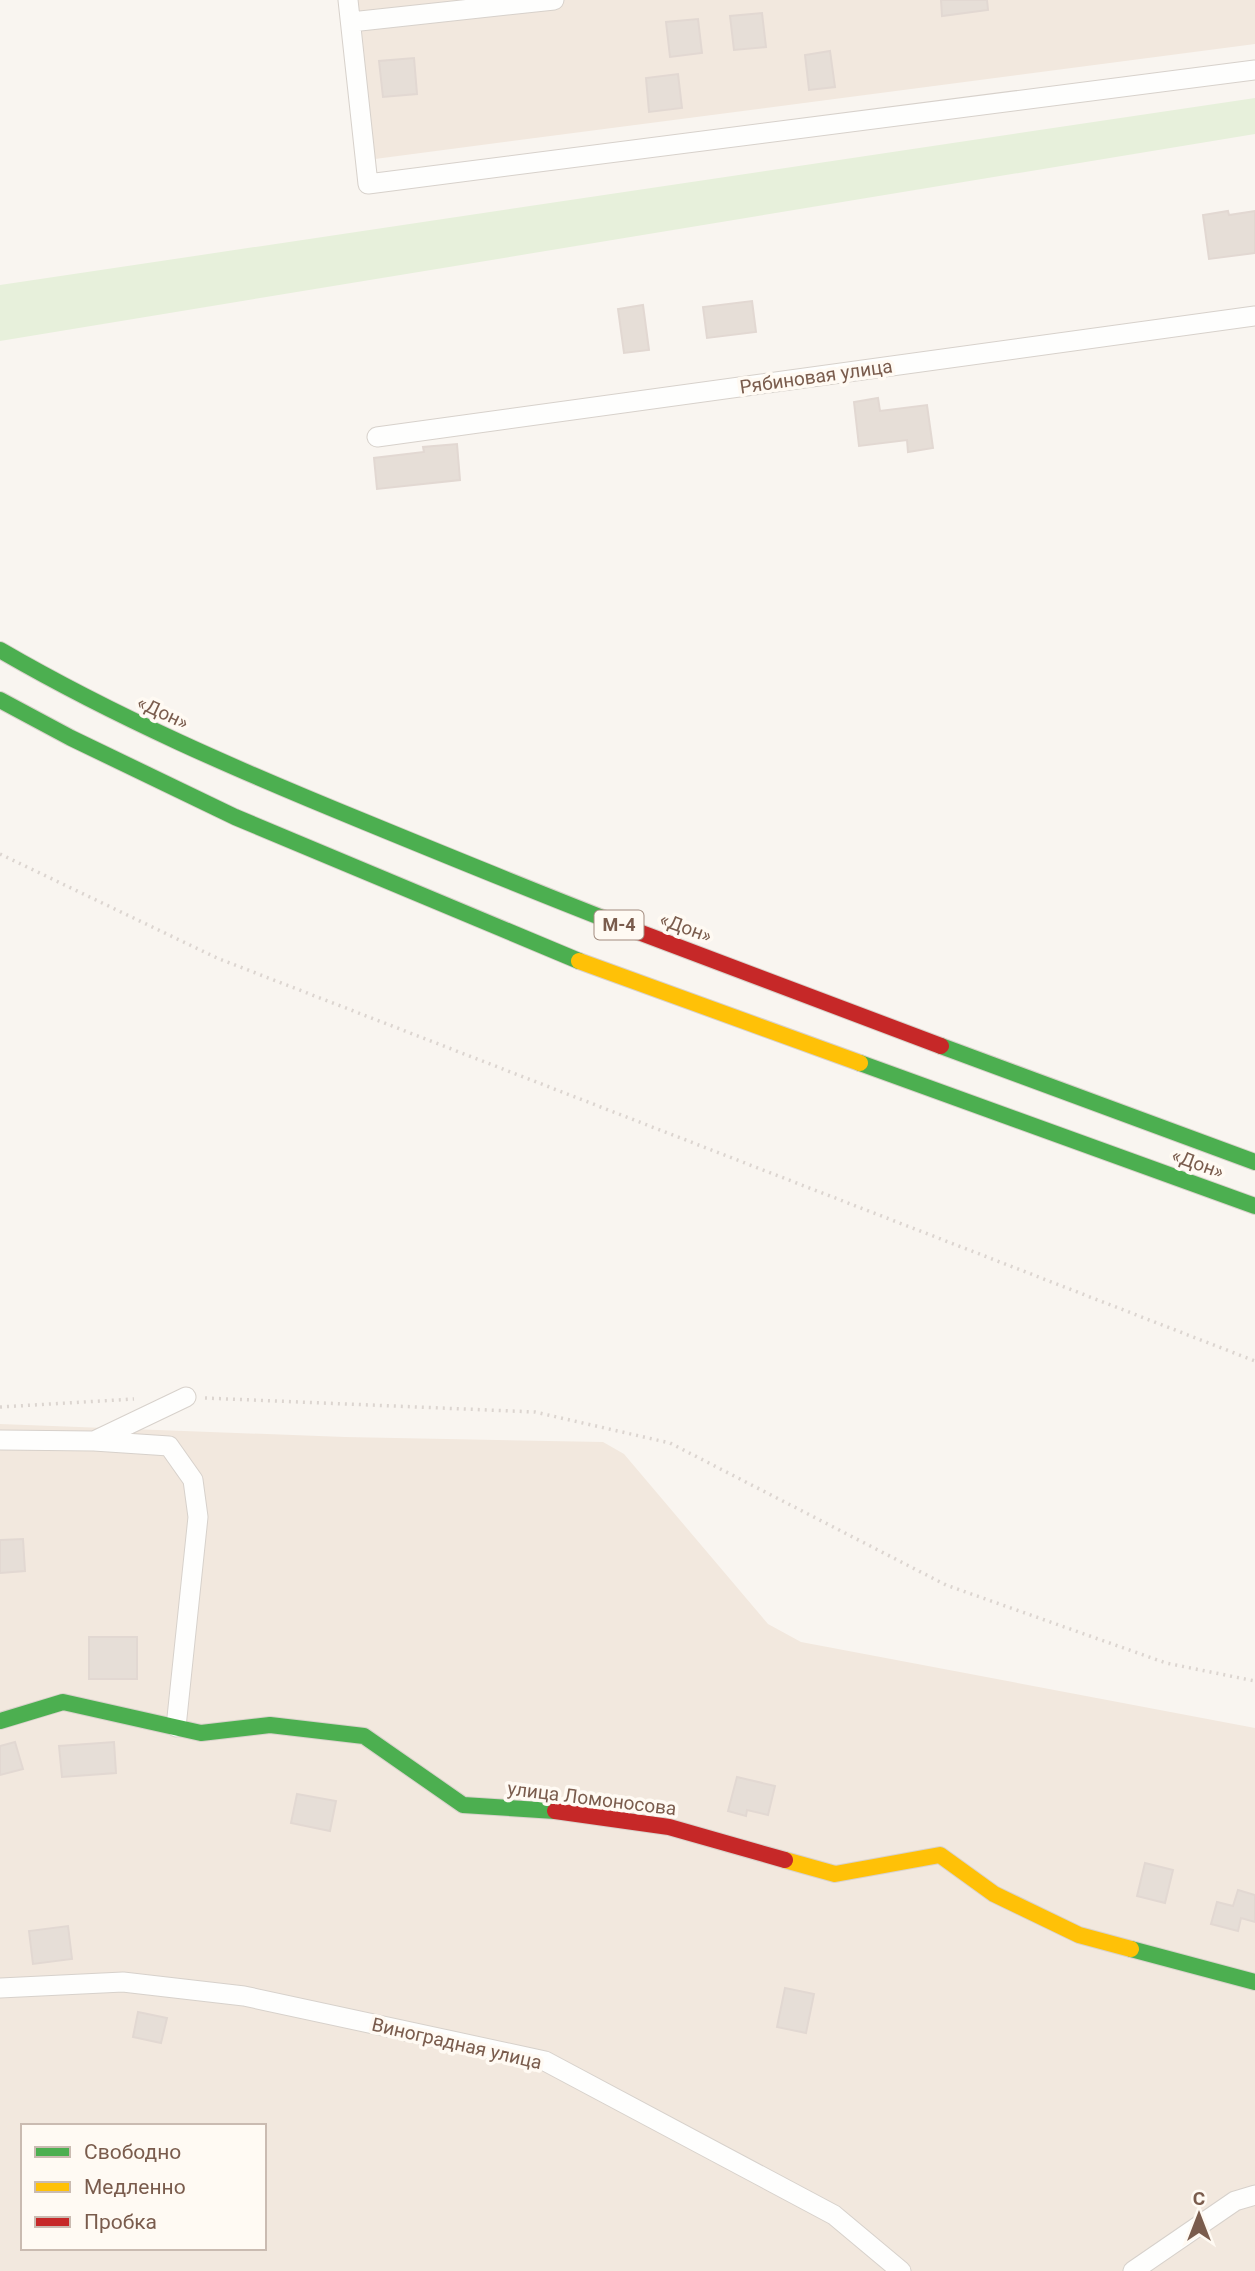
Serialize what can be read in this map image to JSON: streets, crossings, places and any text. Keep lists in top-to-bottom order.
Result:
{
  "streets": {
    "main road": ["«Дон»", "М-4", "улица Ломоносова"],
    "street": ["Рябиновая улица", "Виноградная улица"]
  },
  "legend": ["Свободно", "Медленно", "Пробка"],
  "north": "top"
}
